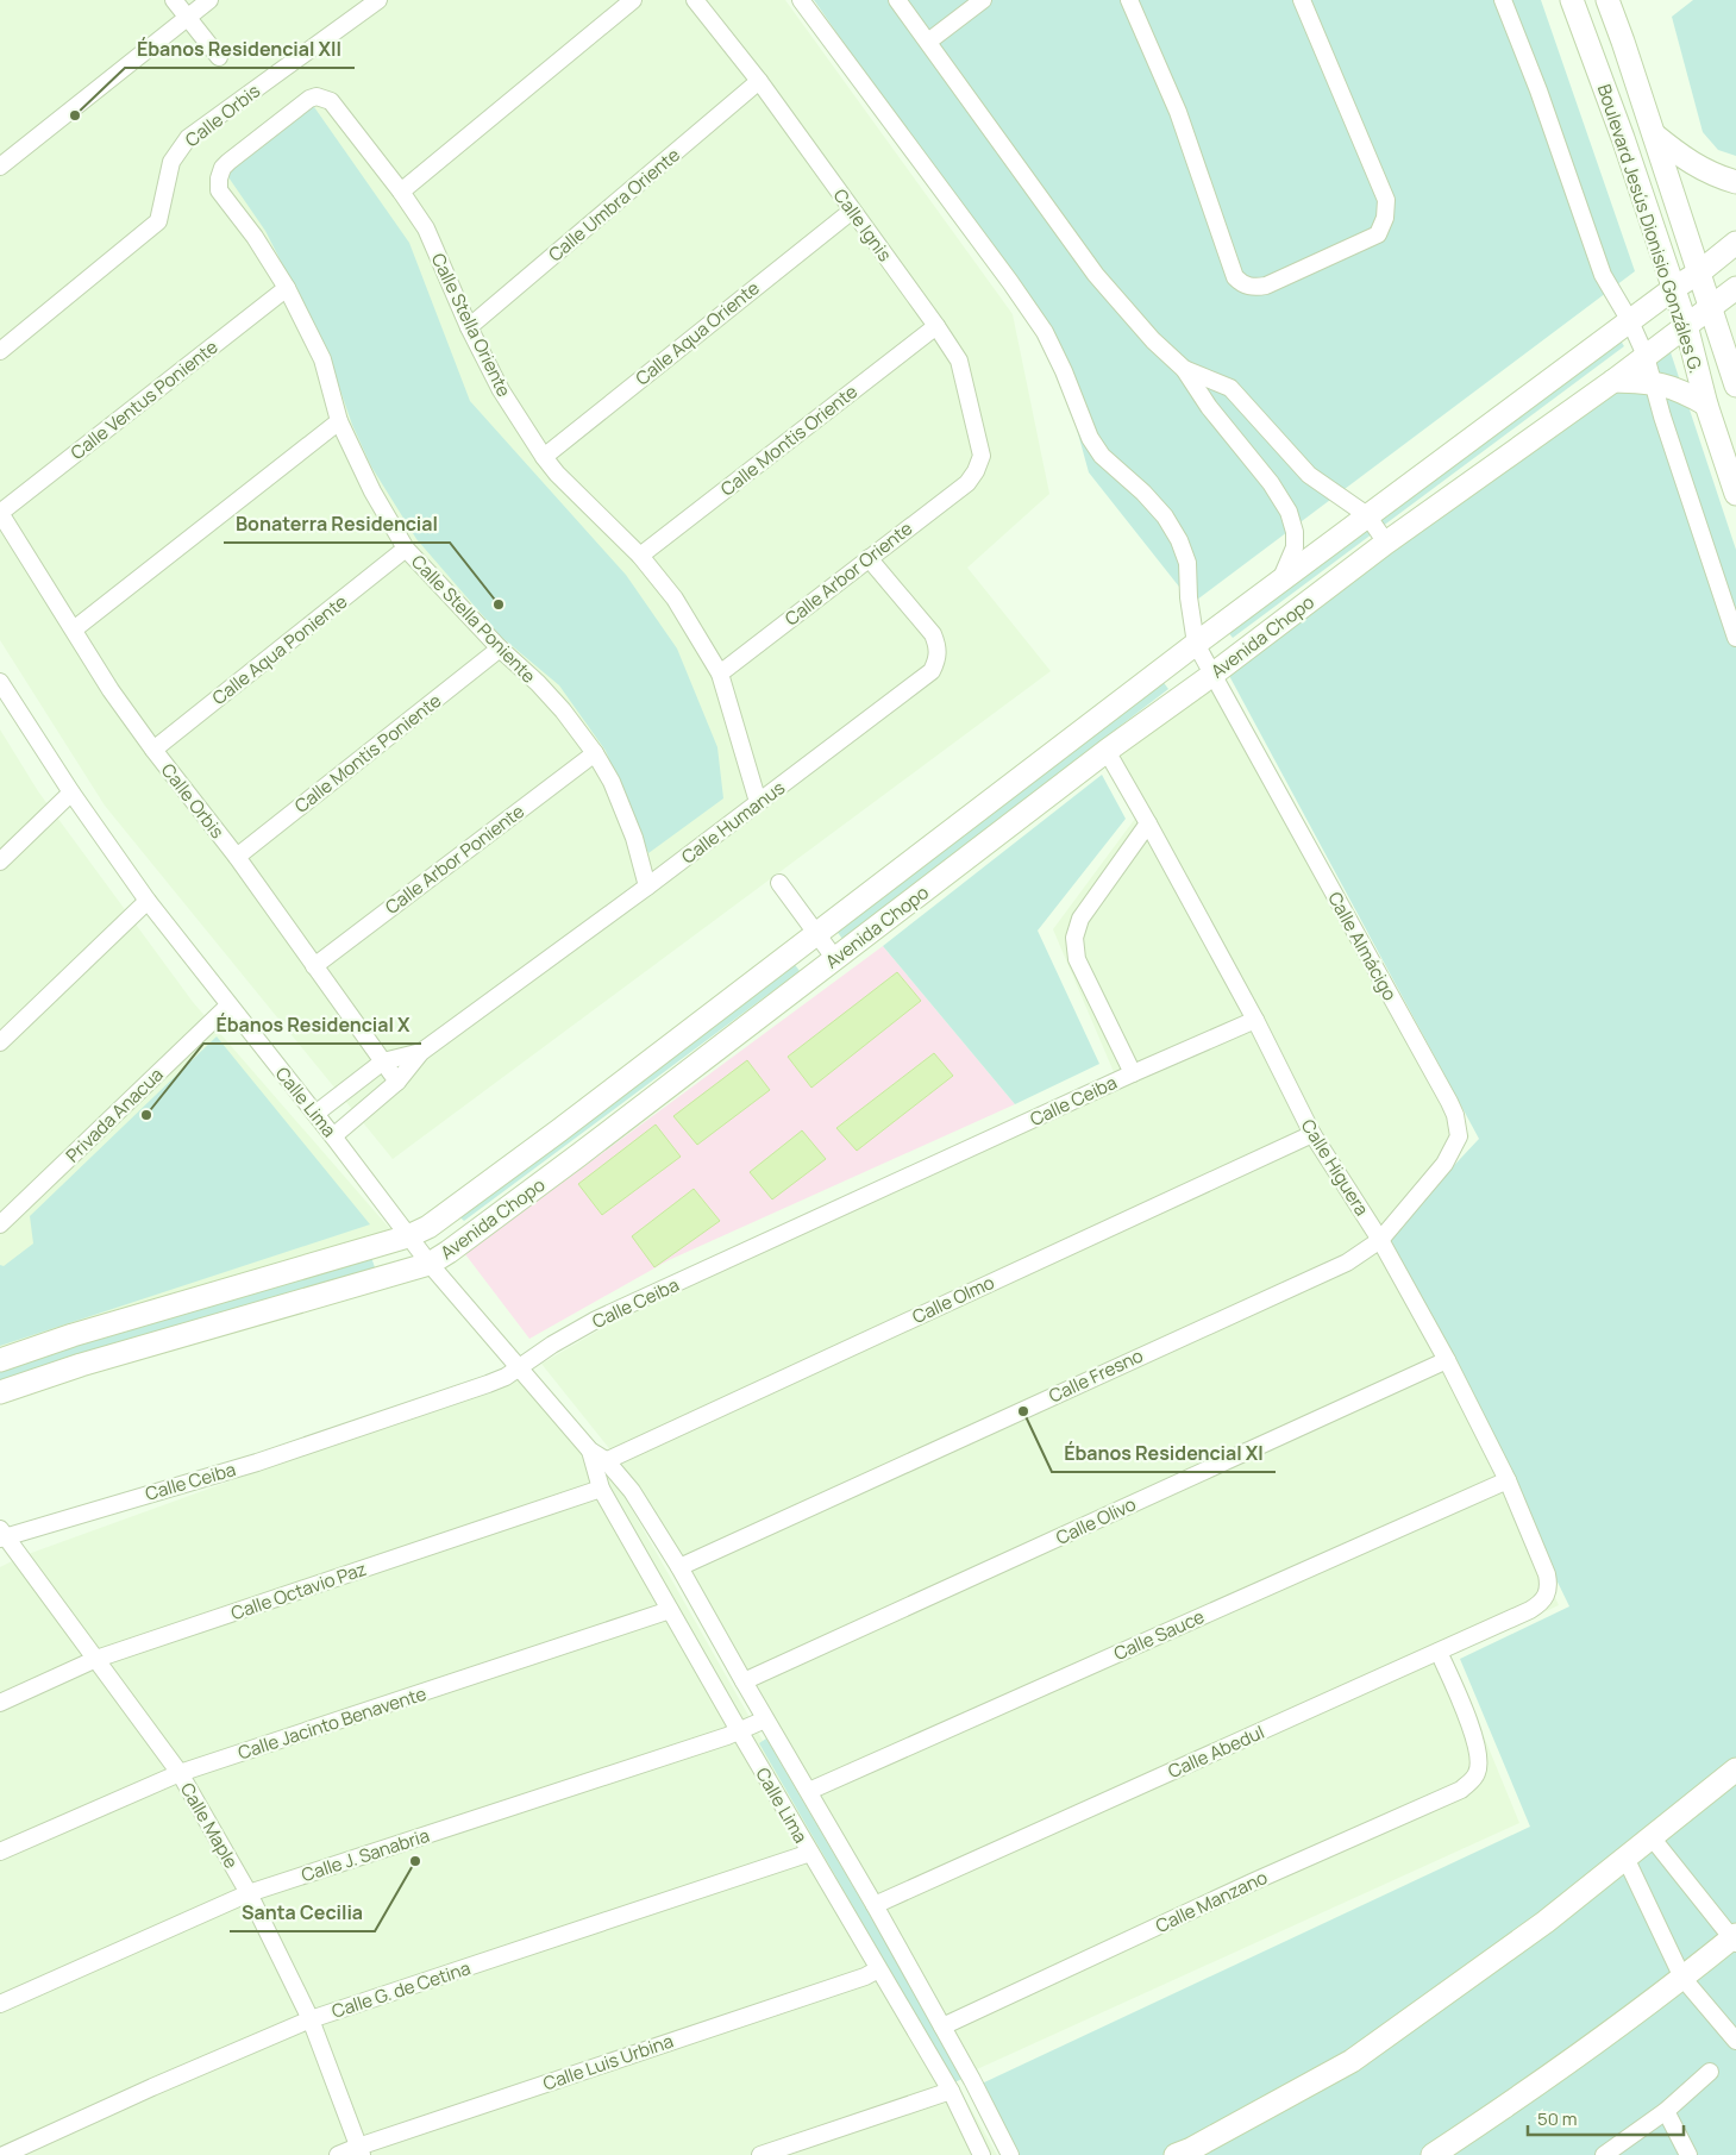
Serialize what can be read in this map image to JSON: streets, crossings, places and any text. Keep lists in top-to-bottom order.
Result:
{
  "streets": {
    "street": [
      "Calle Orbis",
      "Calle Umbra Oriente",
      "Calle Ignis",
      "Boulevard Jesús Dionisio Gonzáles G.",
      "Calle Stella Oriente",
      "Calle Aqua Oriente",
      "Calle Ventus Poniente",
      "Calle Montis Oriente",
      "Calle Arbor Oriente",
      "Calle Stella Poniente",
      "Avenida Chopo",
      "Calle Aqua Poniente",
      "Calle Montis Poniente",
      "Calle Humanus",
      "Calle Arbor Poniente",
      "Calle Almácigo",
      "Calle Ceiba",
      "Calle Lima",
      "Privada Anacua",
      "Calle Higuera",
      "Calle Olmo",
      "Calle Fresno",
      "Calle Olivo",
      "Calle Octavio Paz",
      "Calle Sauce",
      "Calle Jacinto Benavente",
      "Calle Abedul",
      "Calle Maple",
      "Calle J. Sanabria",
      "Calle Manzano",
      "Calle G. de Cetina",
      "Calle Luis Urbina"
    ]
  },
  "crossings": [
    ["Calle Orbis", "Calle Ventus Poniente"],
    ["Calle Orbis", "Calle Aqua Poniente"],
    ["Calle Orbis", "Calle Montis Poniente"],
    ["Calle Orbis", "Calle Humanus"],
    ["Calle Orbis", "Calle Arbor Poniente"],
    ["Calle Umbra Oriente", "Calle Ignis"],
    ["Calle Umbra Oriente", "Calle Stella Oriente"],
    ["Calle Ignis", "Calle Aqua Oriente"],
    ["Calle Ignis", "Calle Montis Oriente"],
    ["Calle Ignis", "Calle Arbor Oriente"],
    ["Boulevard Jesús Dionisio Gonzáles G.", "Avenida Chopo"],
    ["Calle Stella Oriente", "Calle Aqua Oriente"],
    ["Calle Stella Oriente", "Calle Montis Oriente"],
    ["Calle Stella Oriente", "Calle Arbor Oriente"],
    ["Calle Stella Oriente", "Calle Stella Poniente"],
    ["Calle Stella Oriente", "Calle Humanus"],
    ["Calle Ventus Poniente", "Calle Stella Poniente"],
    ["Calle Arbor Oriente", "Calle Humanus"],
    ["Calle Stella Poniente", "Calle Aqua Poniente"],
    ["Calle Stella Poniente", "Calle Montis Poniente"],
    ["Calle Stella Poniente", "Calle Humanus"],
    ["Calle Stella Poniente", "Calle Arbor Poniente"],
    ["Avenida Chopo", "Calle Almácigo"],
    ["Avenida Chopo", "Calle Lima"],
    ["Avenida Chopo", "Calle Higuera"],
    ["Calle Humanus", "Calle Lima"],
    ["Calle Almácigo", "Calle Higuera"],
    ["Calle Almácigo", "Calle Fresno"],
    ["Calle Ceiba", "Calle Lima"],
    ["Calle Ceiba", "Calle Higuera"],
    ["Calle Ceiba", "Calle Maple"],
    ["Calle Lima", "Privada Anacua"],
    ["Calle Lima", "Calle Olmo"],
    ["Calle Lima", "Calle Fresno"],
    ["Calle Lima", "Calle Olivo"],
    ["Calle Lima", "Calle Octavio Paz"],
    ["Calle Lima", "Calle Sauce"],
    ["Calle Lima", "Calle Jacinto Benavente"],
    ["Calle Lima", "Calle Abedul"],
    ["Calle Lima", "Calle J. Sanabria"],
    ["Calle Lima", "Calle Manzano"],
    ["Calle Lima", "Calle G. de Cetina"],
    ["Calle Lima", "Calle Luis Urbina"],
    ["Calle Higuera", "Calle Olmo"],
    ["Calle Higuera", "Calle Fresno"],
    ["Calle Higuera", "Calle Olivo"],
    ["Calle Higuera", "Calle Sauce"],
    ["Calle Higuera", "Calle Abedul"],
    ["Calle Octavio Paz", "Calle Maple"],
    ["Calle Jacinto Benavente", "Calle Maple"],
    ["Calle Abedul", "Calle Manzano"],
    ["Calle Maple", "Calle J. Sanabria"],
    ["Calle Maple", "Calle G. de Cetina"],
    ["Calle Maple", "Calle Luis Urbina"]
  ],
  "places": [
    "Ébanos Residencial XII",
    "Bonaterra Residencial",
    "Ébanos Residencial X",
    "Ébanos Residencial XI",
    "Santa Cecilia"
  ],
  "scale_bar": "50 m"
}
